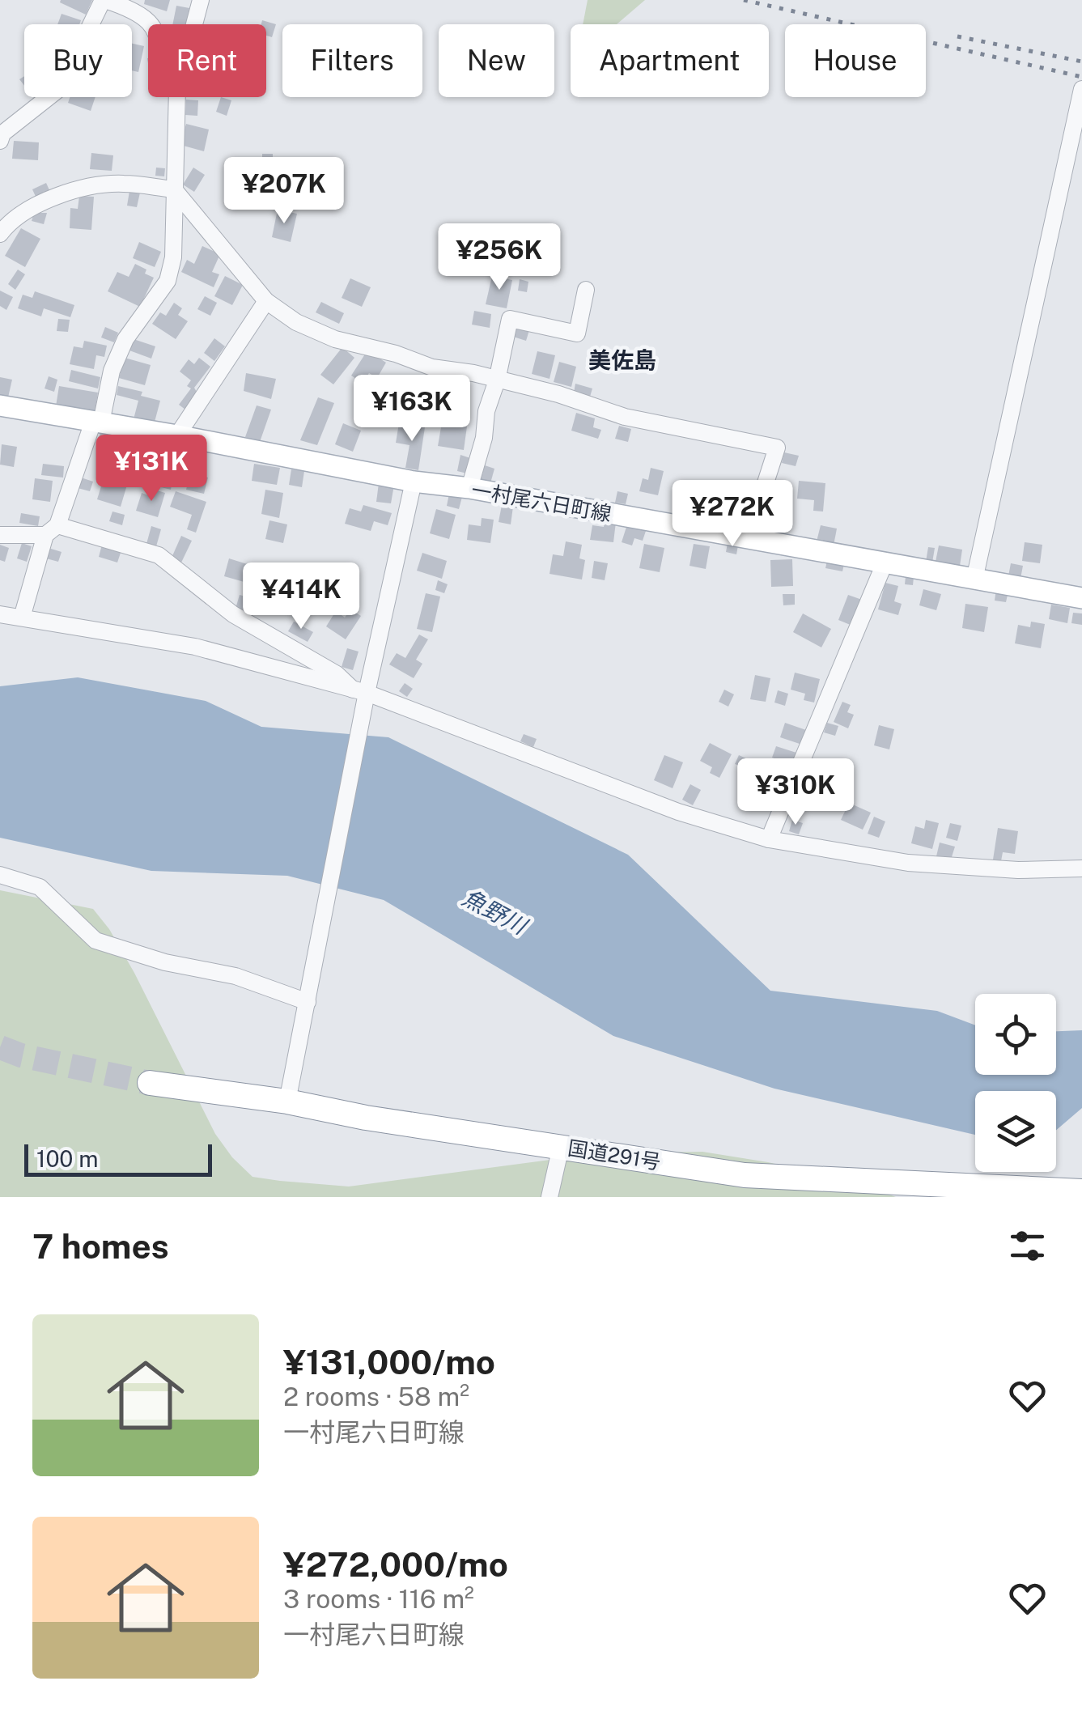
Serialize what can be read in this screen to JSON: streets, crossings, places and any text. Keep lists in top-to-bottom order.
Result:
{
  "streets": {
    "highway": ["国道291号"],
    "main road": ["一村尾六日町線"]
  },
  "districts": ["美佐島"],
  "water": ["魚野川"],
  "scale_bar": "100 m",
  "page": {
    "chip": [
      "Buy",
      "Rent",
      "Filters",
      "New",
      "Apartment",
      "House"
    ],
    "price": [
      "¥207K",
      "¥256K",
      "¥163K",
      "¥131K",
      "¥272K",
      "¥414K",
      "¥310K"
    ],
    "scale": "100 m",
    "heading": "7 homes",
    "list": [
      {
        "name": "¥131,000/mo",
        "note": "2 rooms · 58 m² · 一村尾六日町線"
      },
      {
        "name": "¥272,000/mo",
        "note": "3 rooms · 116 m² · 一村尾六日町線"
      }
    ]
  }
}
